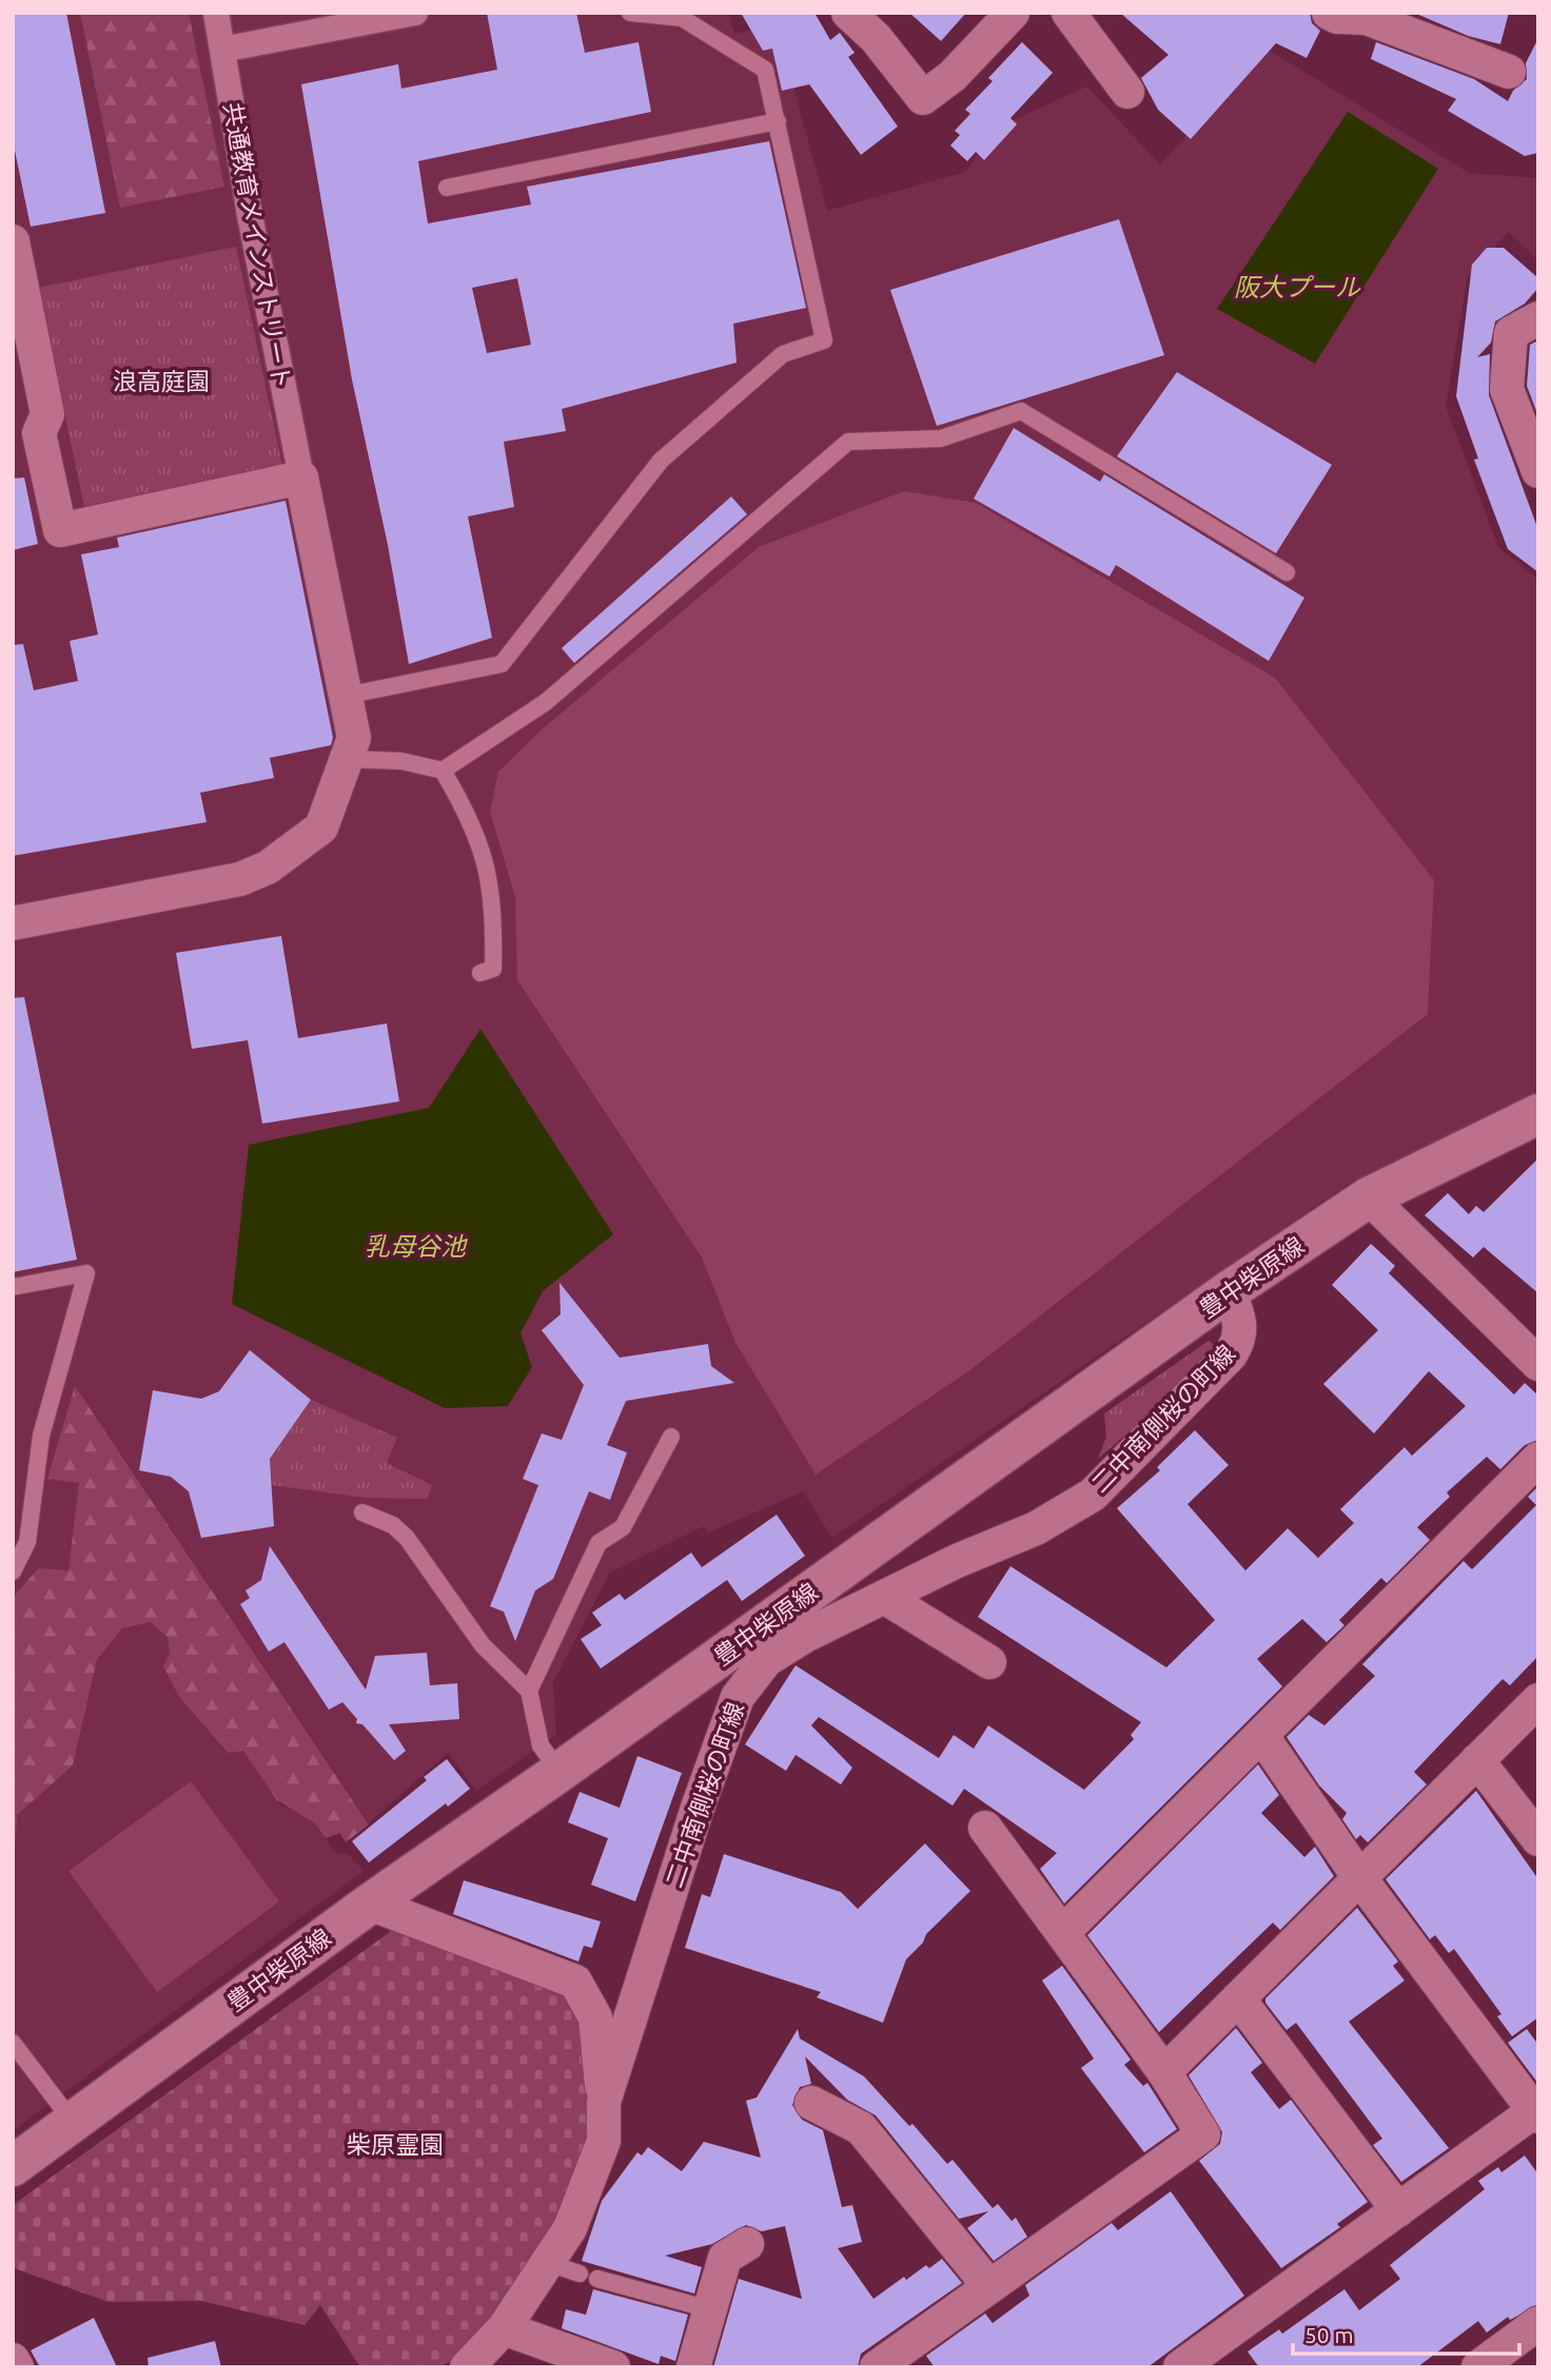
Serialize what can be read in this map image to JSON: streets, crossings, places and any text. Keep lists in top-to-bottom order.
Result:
{
  "streets": {
    "street": ["共通教育メインストリート", "豊中柴原線", "二中南側桜の町線"]
  },
  "crossings": [
    ["豊中柴原線", "二中南側桜の町線"]
  ],
  "water": ["阪大プール", "乳母谷池"],
  "parks": ["浪高庭園", "柴原霊園"],
  "scale_bar": "50 m"
}
